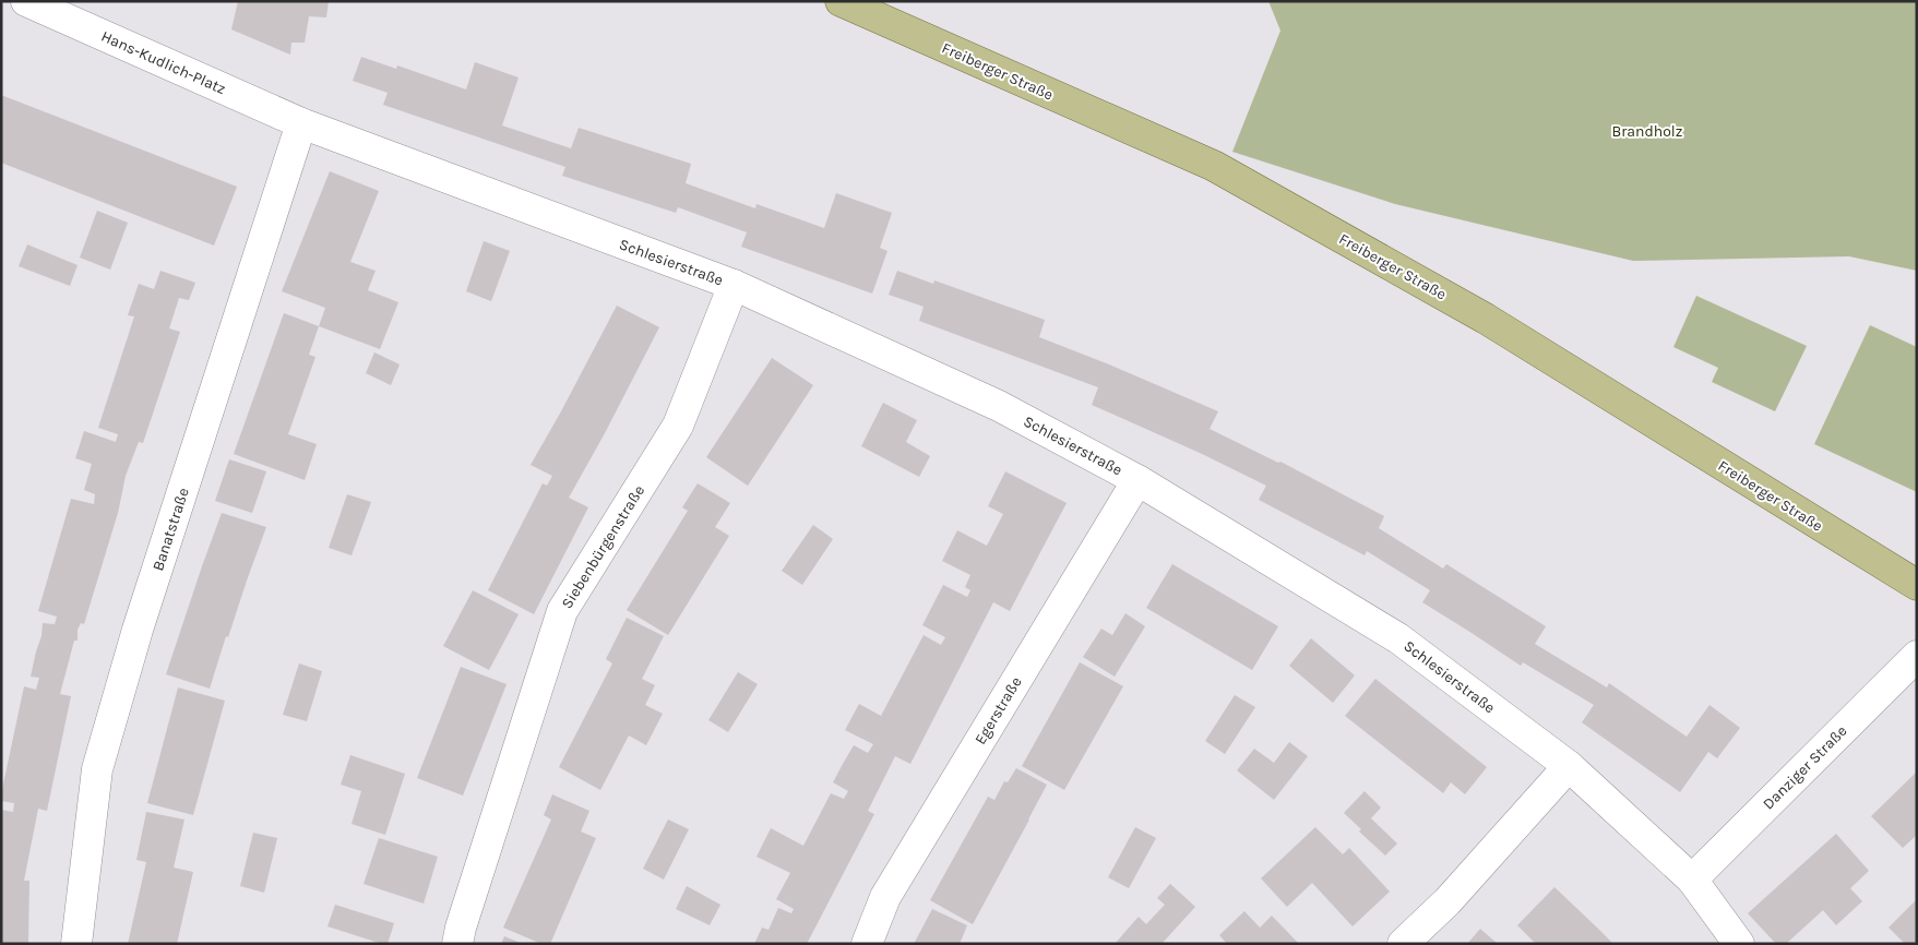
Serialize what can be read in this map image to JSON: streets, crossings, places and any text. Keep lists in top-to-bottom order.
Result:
{
  "streets": {
    "main road": ["Freiberger Straße"],
    "street": [
      "Hans-Kudlich-Platz",
      "Schlesierstraße",
      "Banatstraße",
      "Siebenbürgenstraße",
      "Egerstraße",
      "Danziger Straße"
    ]
  },
  "crossings": [
    ["Hans-Kudlich-Platz", "Schlesierstraße"],
    ["Hans-Kudlich-Platz", "Banatstraße"],
    ["Schlesierstraße", "Banatstraße"],
    ["Schlesierstraße", "Siebenbürgenstraße"],
    ["Schlesierstraße", "Egerstraße"],
    ["Schlesierstraße", "Danziger Straße"]
  ],
  "parks": ["Brandholz"]
}
